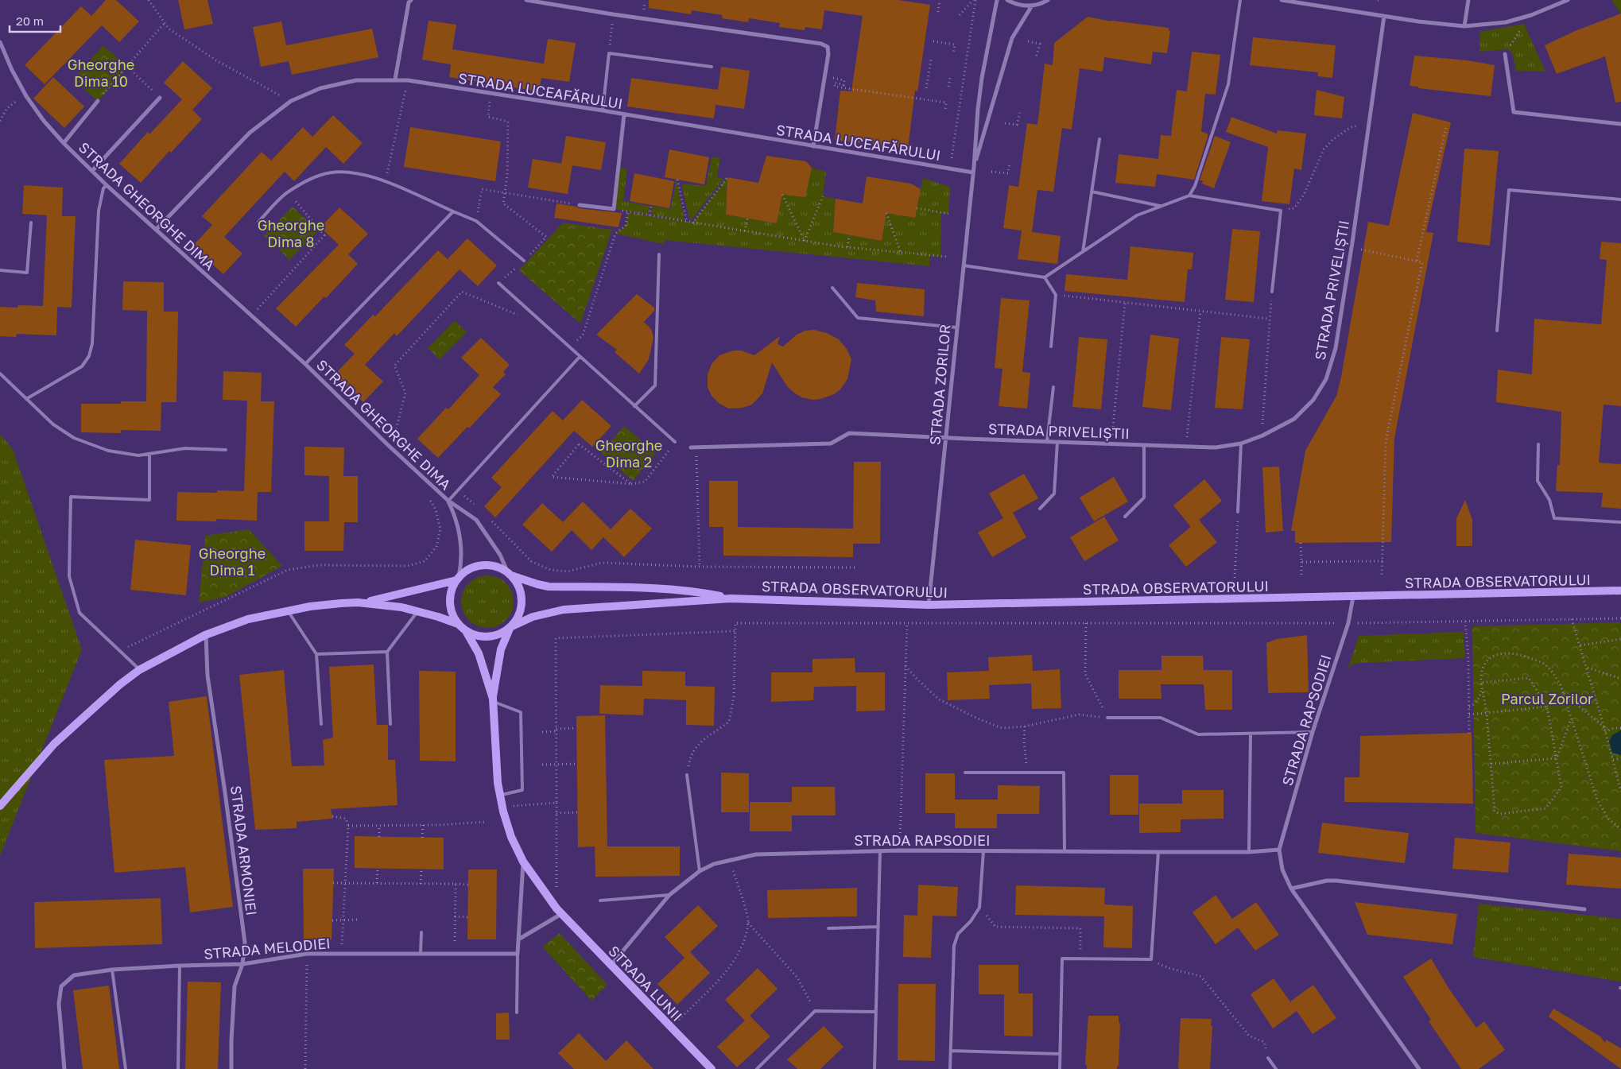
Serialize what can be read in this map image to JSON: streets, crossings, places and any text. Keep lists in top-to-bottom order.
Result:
{
  "streets": {
    "main road": ["STRADA OBSERVATORULUI", "STRADA LUNII"],
    "street": [
      "STRADA LUCEAFĂRULUI",
      "STRADA GHEORGHE DIMA",
      "STRADA PRIVELIȘTII",
      "STRADA ZORILOR",
      "STRADA RAPSODIEI",
      "STRADA ARMONIEI",
      "STRADA MELODIEI"
    ]
  },
  "crossings": [
    ["STRADA LUCEAFĂRULUI", "STRADA GHEORGHE DIMA"],
    ["STRADA LUCEAFĂRULUI", "STRADA ZORILOR"],
    ["STRADA GHEORGHE DIMA", "STRADA OBSERVATORULUI"],
    ["STRADA GHEORGHE DIMA", "STRADA LUNII"],
    ["STRADA PRIVELIȘTII", "STRADA ZORILOR"],
    ["STRADA ZORILOR", "STRADA OBSERVATORULUI"],
    ["STRADA OBSERVATORULUI", "STRADA RAPSODIEI"],
    ["STRADA OBSERVATORULUI", "STRADA LUNII"],
    ["STRADA RAPSODIEI", "STRADA LUNII"],
    ["STRADA ARMONIEI", "STRADA MELODIEI"]
  ],
  "parks": [
    "Gheorghe Dima 10",
    "Gheorghe Dima 8",
    "Gheorghe Dima 2",
    "Gheorghe Dima 1",
    "Parcul Zorilor"
  ],
  "scale_bar": "20 m"
}
